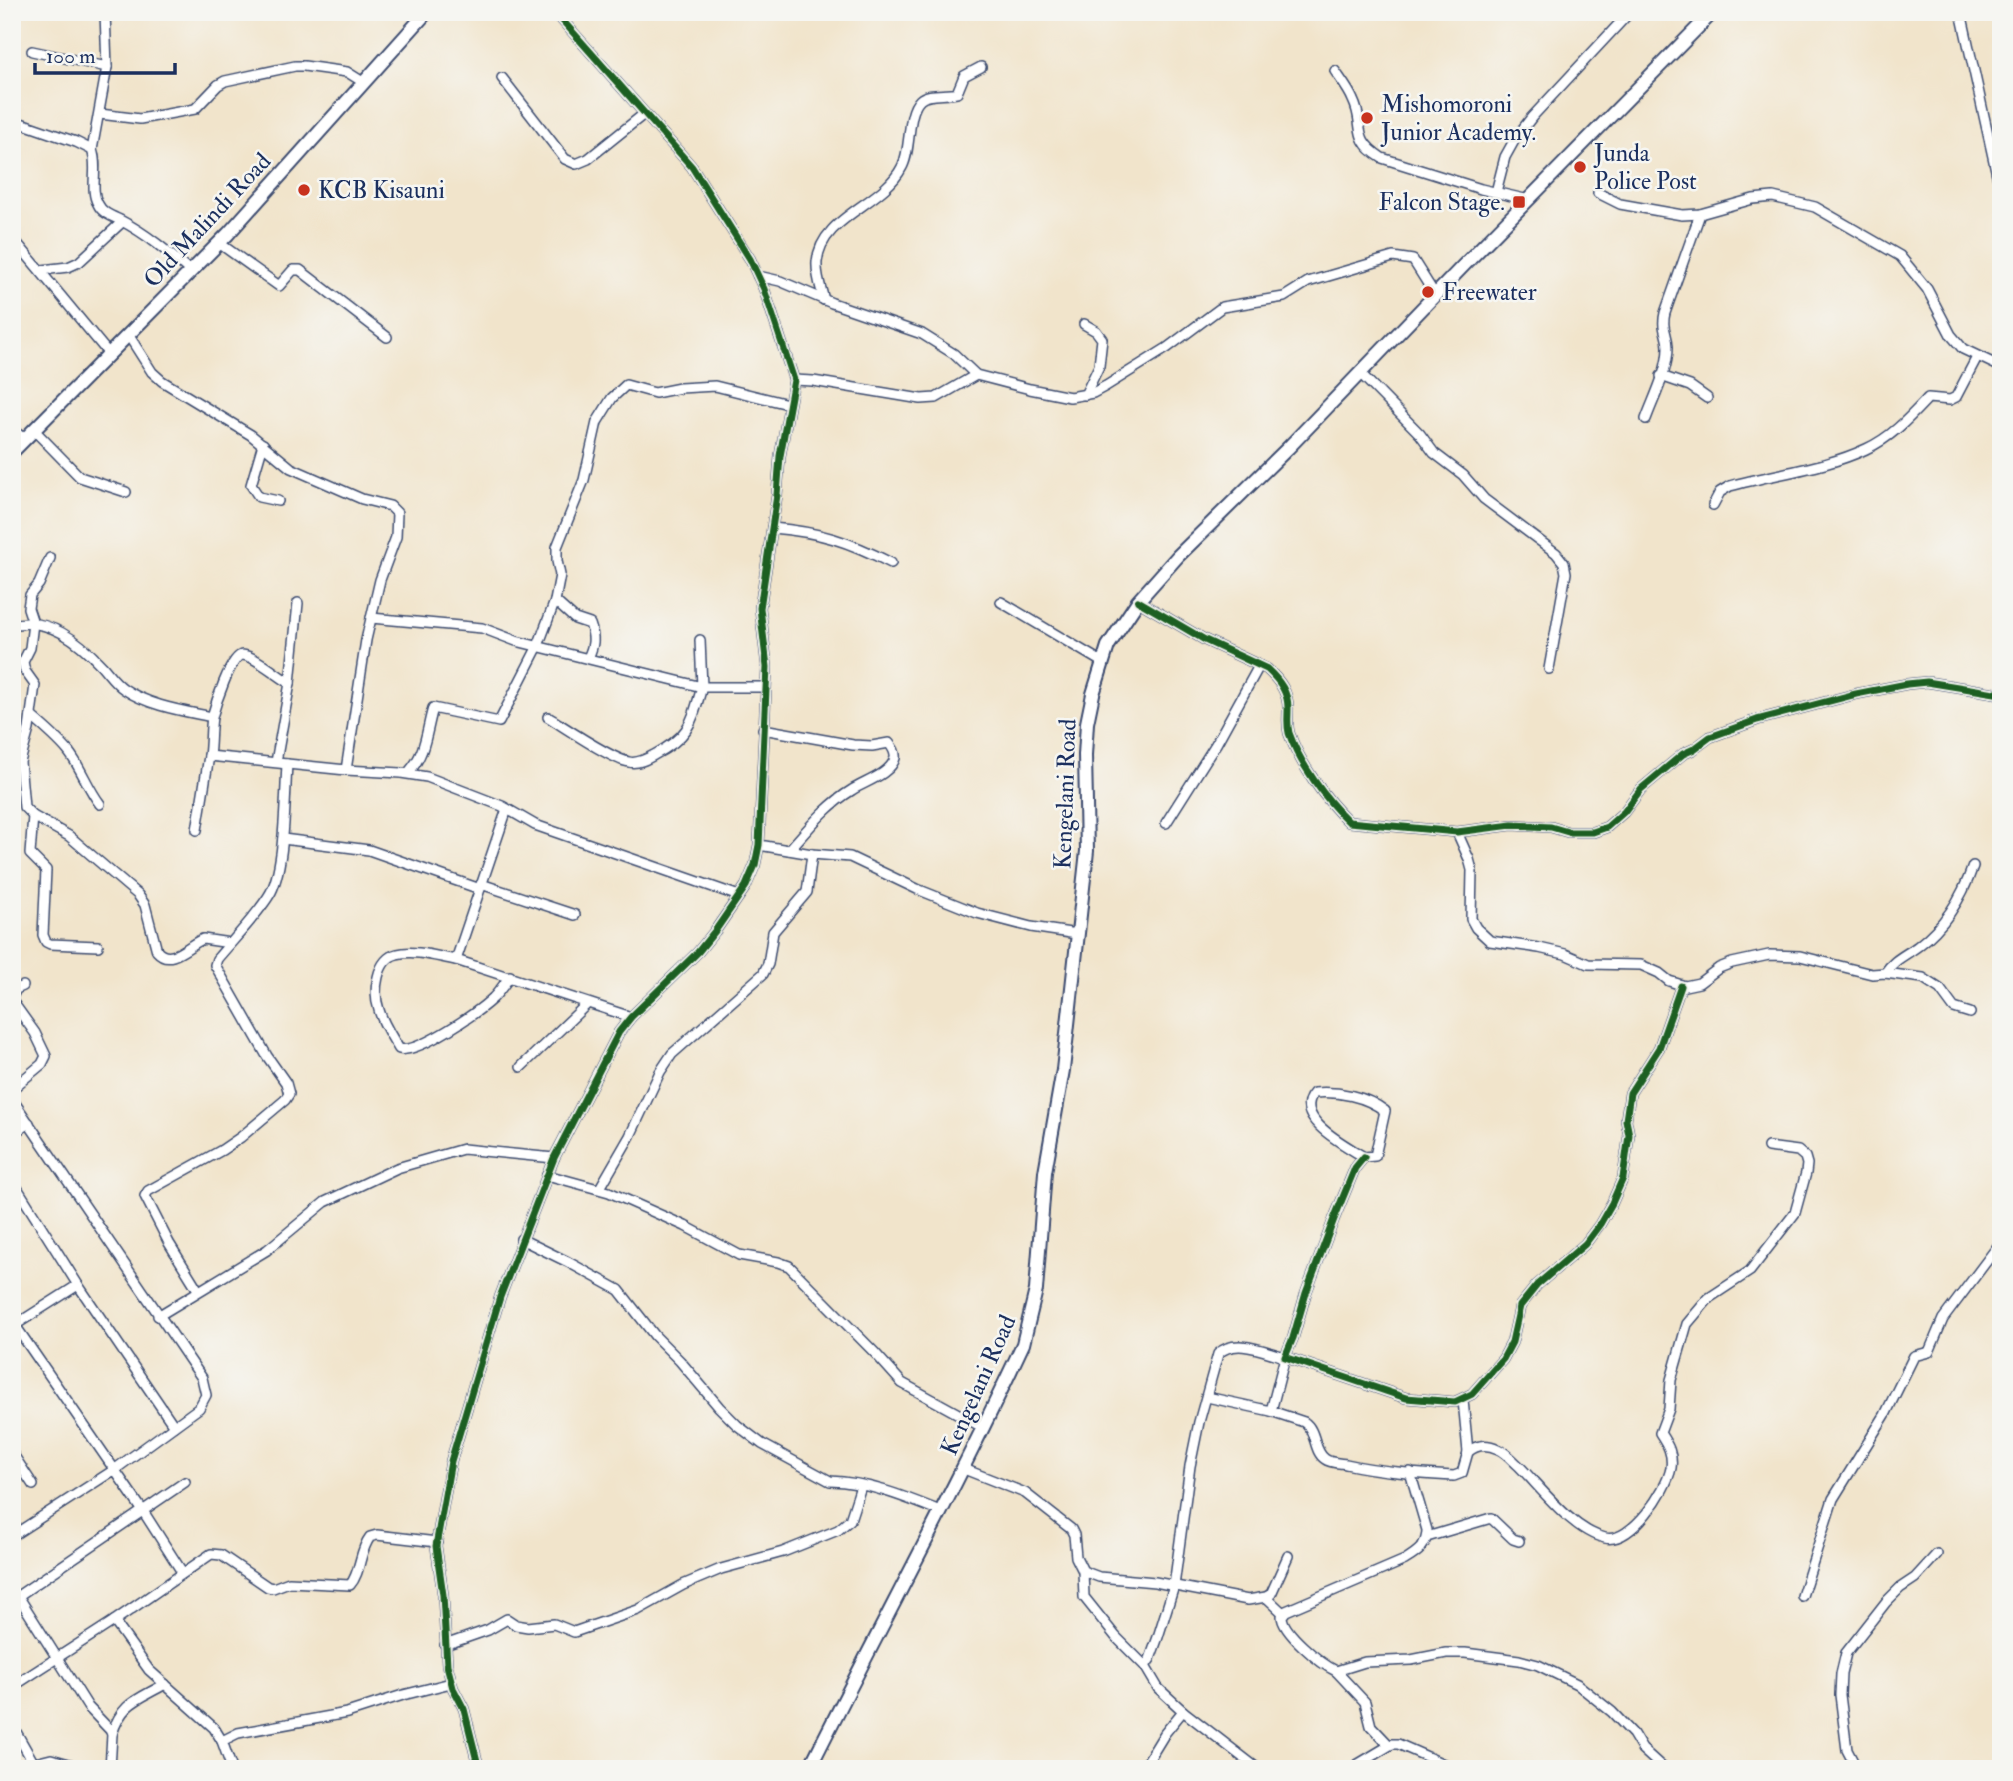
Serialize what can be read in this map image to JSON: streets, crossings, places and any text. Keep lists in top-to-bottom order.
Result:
{
  "streets": {
    "main road": ["Old Malindi Road", "Kengelani Road"]
  },
  "places": {
    "other": [
      "Mishomoroni Junior Academy.",
      "Junda Police Post",
      "KCB Kisauni",
      "Freewater"
    ],
    "transit": ["Falcon Stage."]
  },
  "scale_bar": "100 m"
}
